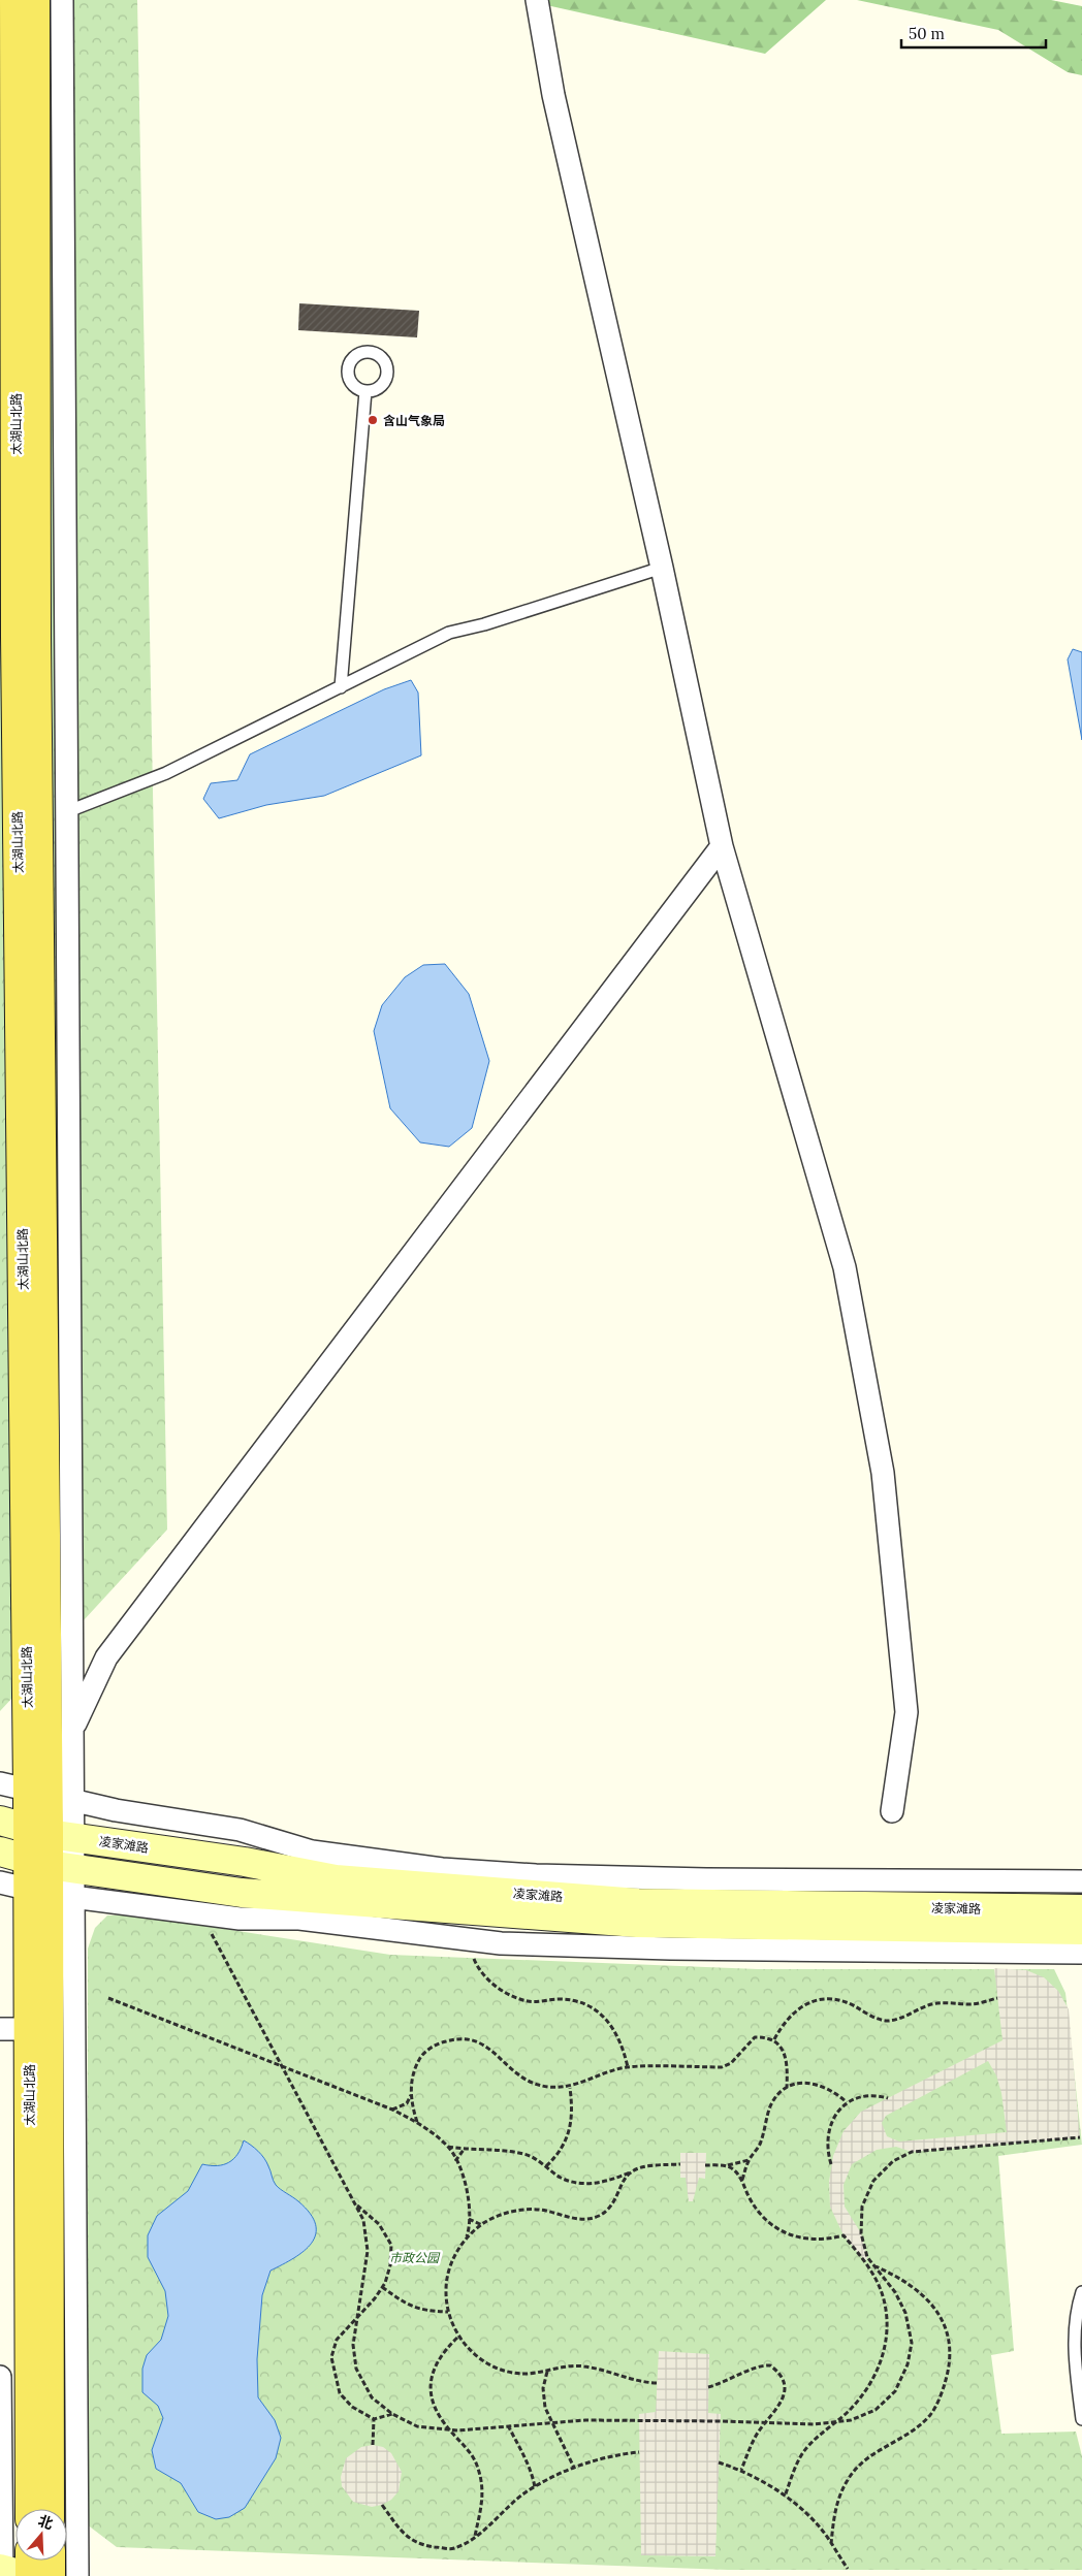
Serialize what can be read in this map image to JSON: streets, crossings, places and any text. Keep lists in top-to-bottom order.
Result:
{
  "streets": {
    "main road": ["太湖山北路", "凌家滩路"]
  },
  "crossings": [
    ["太湖山北路", "凌家滩路"]
  ],
  "parks": ["市政公园"],
  "places": ["含山气象局"],
  "scale_bar": "50 m",
  "north": "top"
}
